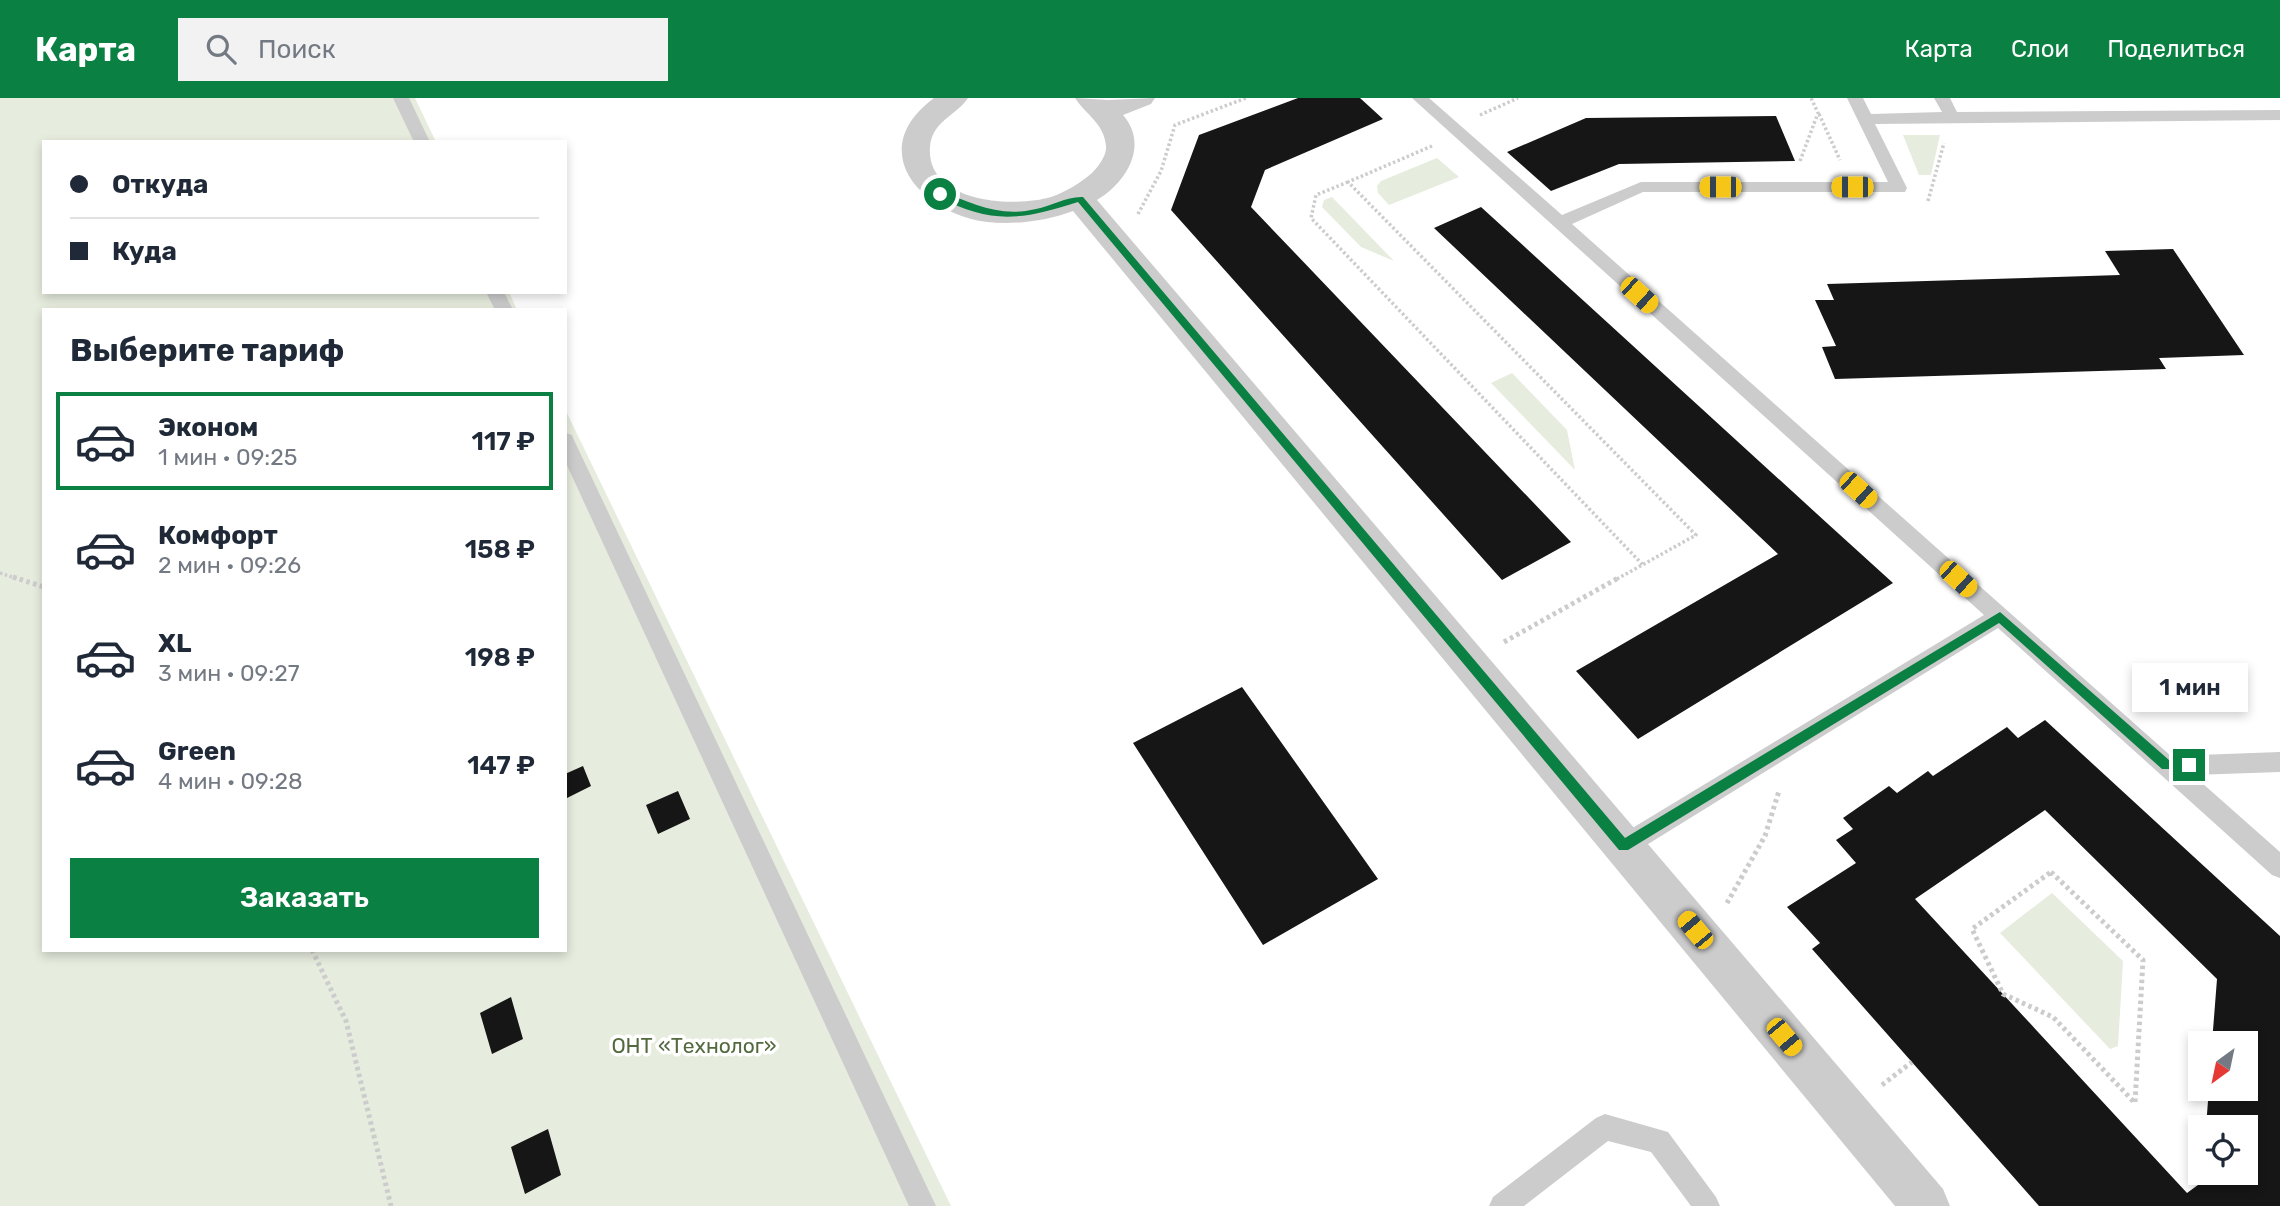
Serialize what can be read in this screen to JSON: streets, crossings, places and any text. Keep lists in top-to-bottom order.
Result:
{
  "parks": ["ОНТ «Технолог»"],
  "north": "bottom left",
  "page": {
    "header": "Карта",
    "search": "Поиск",
    "nav": ["Карта", "Слои", "Поделиться"],
    "banner": ["Откуда", "Куда"],
    "heading": "Выберите тариф",
    "list": [
      {
        "name": "Эконом",
        "note": "1 мин · 09:25",
        "value": "117 ₽"
      },
      {
        "name": "Комфорт",
        "note": "2 мин · 09:26",
        "value": "158 ₽"
      },
      {
        "name": "XL",
        "note": "3 мин · 09:27",
        "value": "198 ₽"
      },
      {
        "name": "Green",
        "note": "4 мин · 09:28",
        "value": "147 ₽"
      }
    ],
    "bubble": "1 мин",
    "buttons": "Заказать"
  }
}
